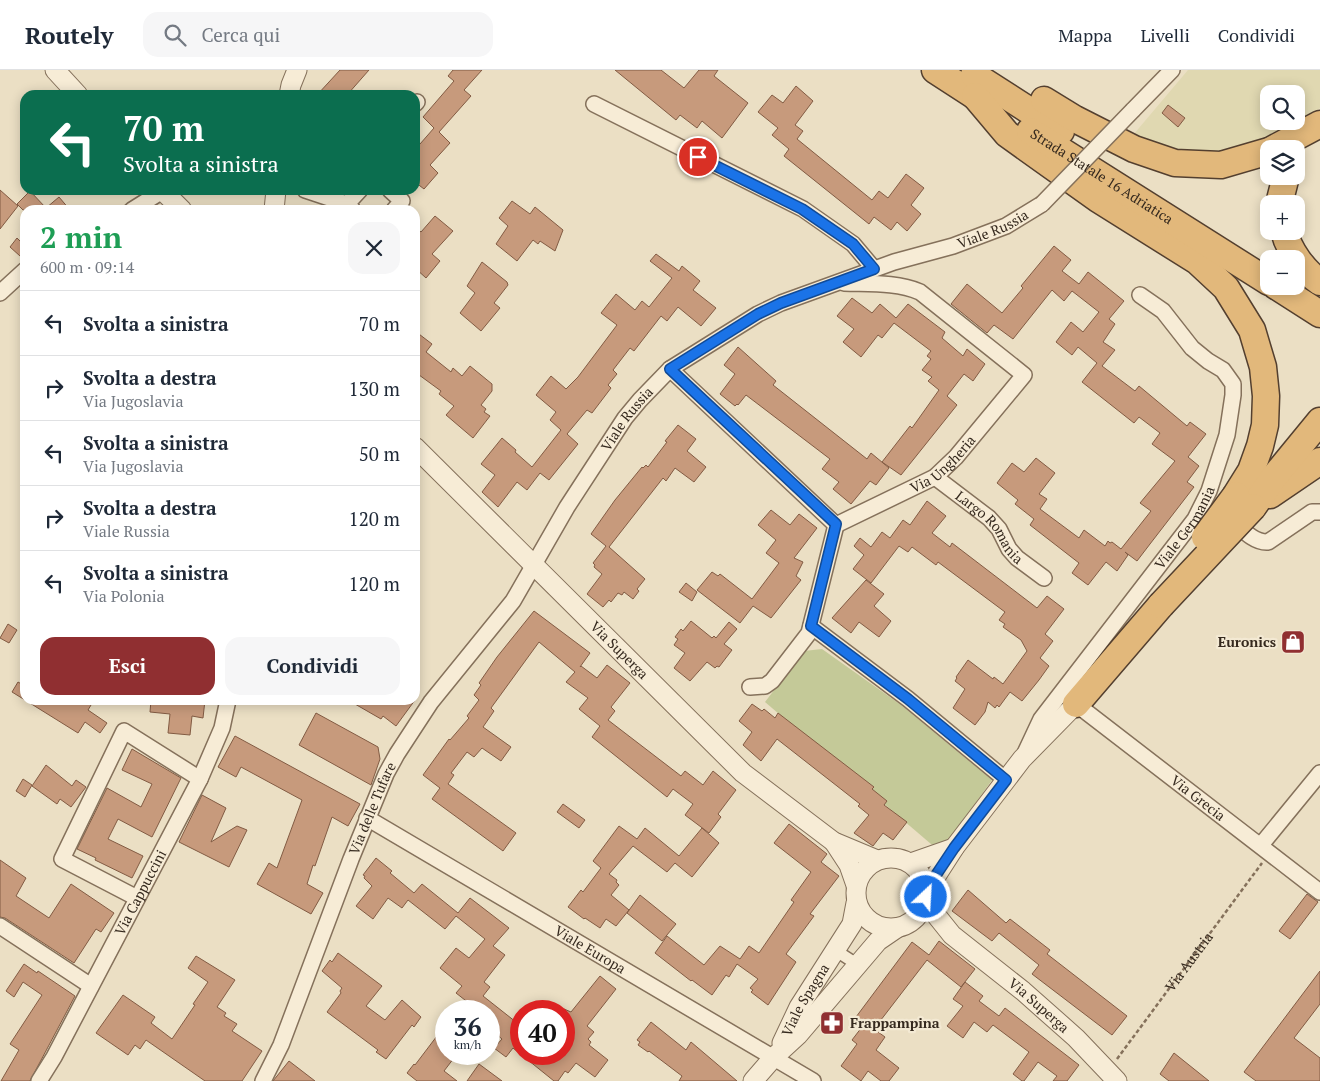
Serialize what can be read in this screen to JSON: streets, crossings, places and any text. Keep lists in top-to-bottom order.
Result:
{
  "streets": {
    "highway": ["Strada Statale 16 Adriatica"],
    "street": [
      "Viale Russia",
      "Via Ungheria",
      "Largo Romania",
      "Viale Germania",
      "Via Superga",
      "Via Grecia",
      "Via delle Tufare",
      "Via Cappuccini",
      "Viale Europa",
      "Viale Spagna"
    ],
    "path": ["Via Austria"]
  },
  "crossings": [
    ["Viale Russia", "Via Ungheria"],
    ["Viale Russia", "Via Superga"],
    ["Viale Russia", "Via delle Tufare"],
    ["Via Ungheria", "Largo Romania"],
    ["Viale Germania", "Via Superga"],
    ["Viale Germania", "Via Grecia"],
    ["Viale Germania", "Viale Spagna"],
    ["Via Superga", "Via delle Tufare"],
    ["Via Superga", "Via Austria"],
    ["Via Superga", "Viale Spagna"],
    ["Via Grecia", "Via Austria"],
    ["Via delle Tufare", "Viale Europa"],
    ["Viale Europa", "Viale Spagna"]
  ],
  "places": {
    "shop": ["Euronics"],
    "pharmacy": ["Frappampina"]
  },
  "page": {
    "header": "Routely",
    "search": "Cerca qui",
    "nav": ["Mappa", "Livelli", "Condividi"],
    "map_buttons": ["+", "−"],
    "turn": ["70 m", "Svolta a sinistra"],
    "heading": ["2 min", "600 m · 09:14"],
    "list": [
      {
        "name": "Svolta a sinistra",
        "value": "70 m"
      },
      {
        "name": "Svolta a destra",
        "note": "Via Jugoslavia",
        "value": "130 m"
      },
      {
        "name": "Svolta a sinistra",
        "note": "Via Jugoslavia",
        "value": "50 m"
      },
      {
        "name": "Svolta a destra",
        "note": "Viale Russia",
        "value": "120 m"
      },
      {
        "name": "Svolta a sinistra",
        "note": "Via Polonia",
        "value": "120 m"
      }
    ],
    "buttons": ["Esci", "Condividi"],
    "speed": "36 km/h",
    "limit": "40"
  }
}
